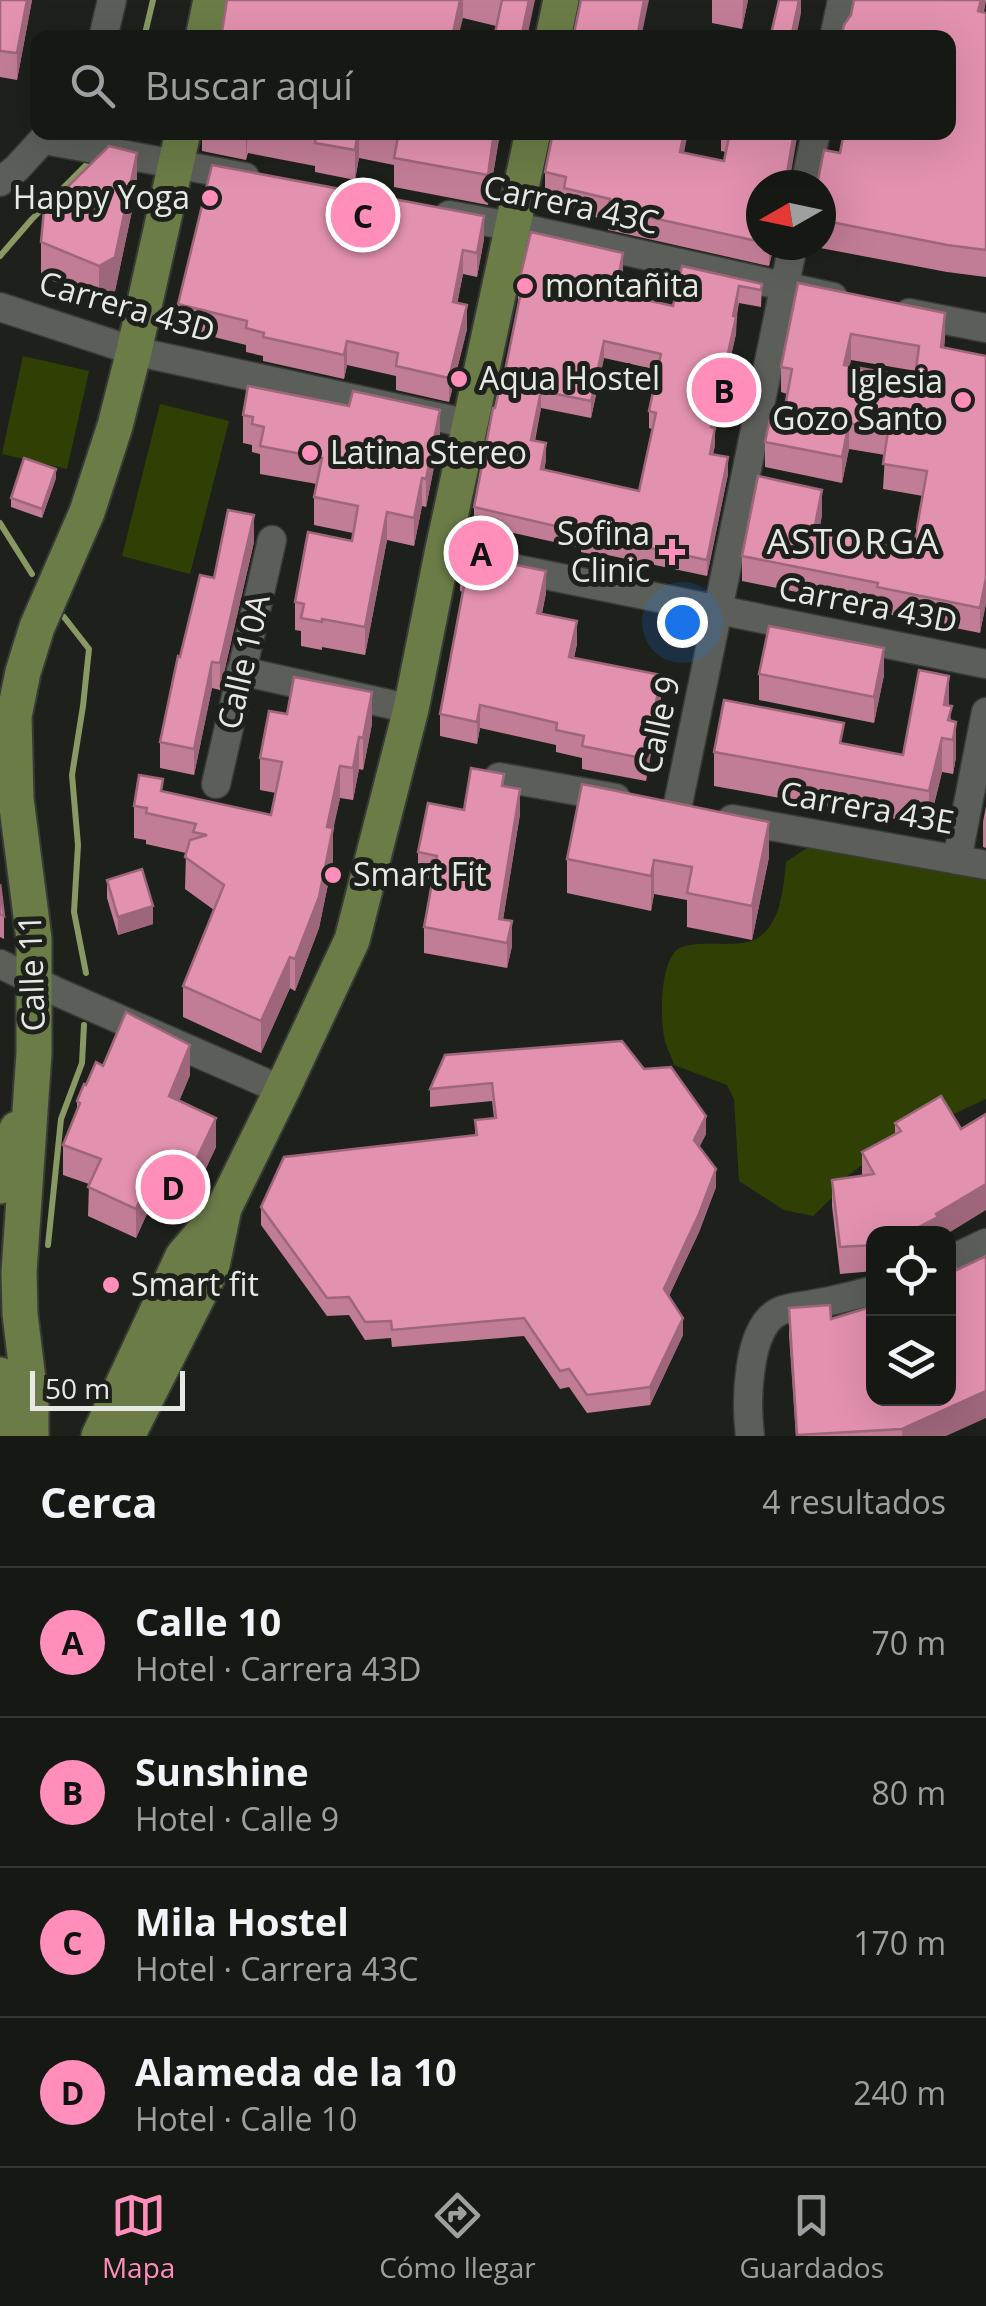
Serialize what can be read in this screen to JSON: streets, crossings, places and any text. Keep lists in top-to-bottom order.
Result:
{
  "streets": {
    "main road": ["Calle 11"],
    "street": [
      "Carrera 43C",
      "Carrera 43D",
      "Calle 10A",
      "Calle 9",
      "Carrera 43E"
    ]
  },
  "crossings": [
    ["Carrera 43C", "Calle 9"],
    ["Carrera 43D", "Calle 9"],
    ["Carrera 43D", "Calle 11"],
    ["Calle 9", "Carrera 43E"]
  ],
  "districts": ["ASTORGA"],
  "places": {
    "other": [
      "Happy Yoga",
      "montañita",
      "Aqua Hostel",
      "Iglesia Gozo Santo",
      "Latina Stereo",
      "Smart Fit",
      "Smart fit"
    ],
    "health": ["Sofina Clinic"]
  },
  "scale_bar": "50 m",
  "north": "left",
  "page": {
    "search": "Buscar aquí",
    "pins": [
      "C",
      "B",
      "A",
      "D"
    ],
    "scale": "50 m",
    "heading": ["Cerca", "4 resultados"],
    "list": [
      {
        "mark": "A",
        "name": "Calle 10",
        "note": "Hotel · Carrera 43D",
        "value": "70 m"
      },
      {
        "mark": "B",
        "name": "Sunshine",
        "note": "Hotel · Calle 9",
        "value": "80 m"
      },
      {
        "mark": "C",
        "name": "Mila Hostel",
        "note": "Hotel · Carrera 43C",
        "value": "170 m"
      },
      {
        "mark": "D",
        "name": "Alameda de la 10",
        "note": "Hotel · Calle 10",
        "value": "240 m"
      }
    ],
    "nav": ["Mapa", "Cómo llegar", "Guardados"]
  }
}
